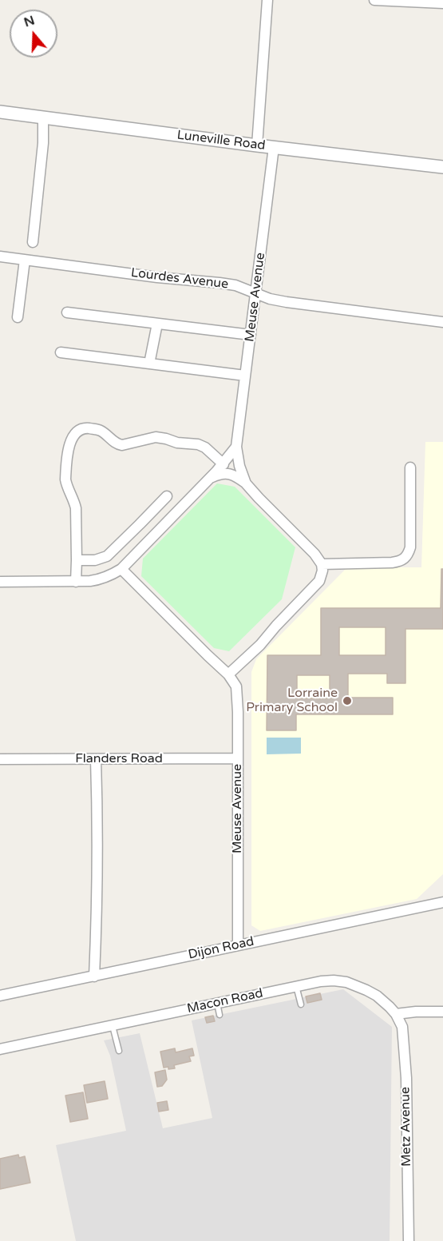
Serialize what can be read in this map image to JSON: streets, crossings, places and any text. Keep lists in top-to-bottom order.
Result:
{
  "streets": {
    "street": [
      "Luneville Road",
      "Lourdes Avenue",
      "Meuse Avenue",
      "Flanders Road",
      "Dijon Road",
      "Macon Road",
      "Metz Avenue"
    ]
  },
  "crossings": [
    ["Luneville Road", "Meuse Avenue"],
    ["Lourdes Avenue", "Meuse Avenue"],
    ["Meuse Avenue", "Flanders Road"],
    ["Meuse Avenue", "Dijon Road"],
    ["Macon Road", "Metz Avenue"]
  ],
  "places": ["Lorraine Primary School"],
  "north": "top"
}
